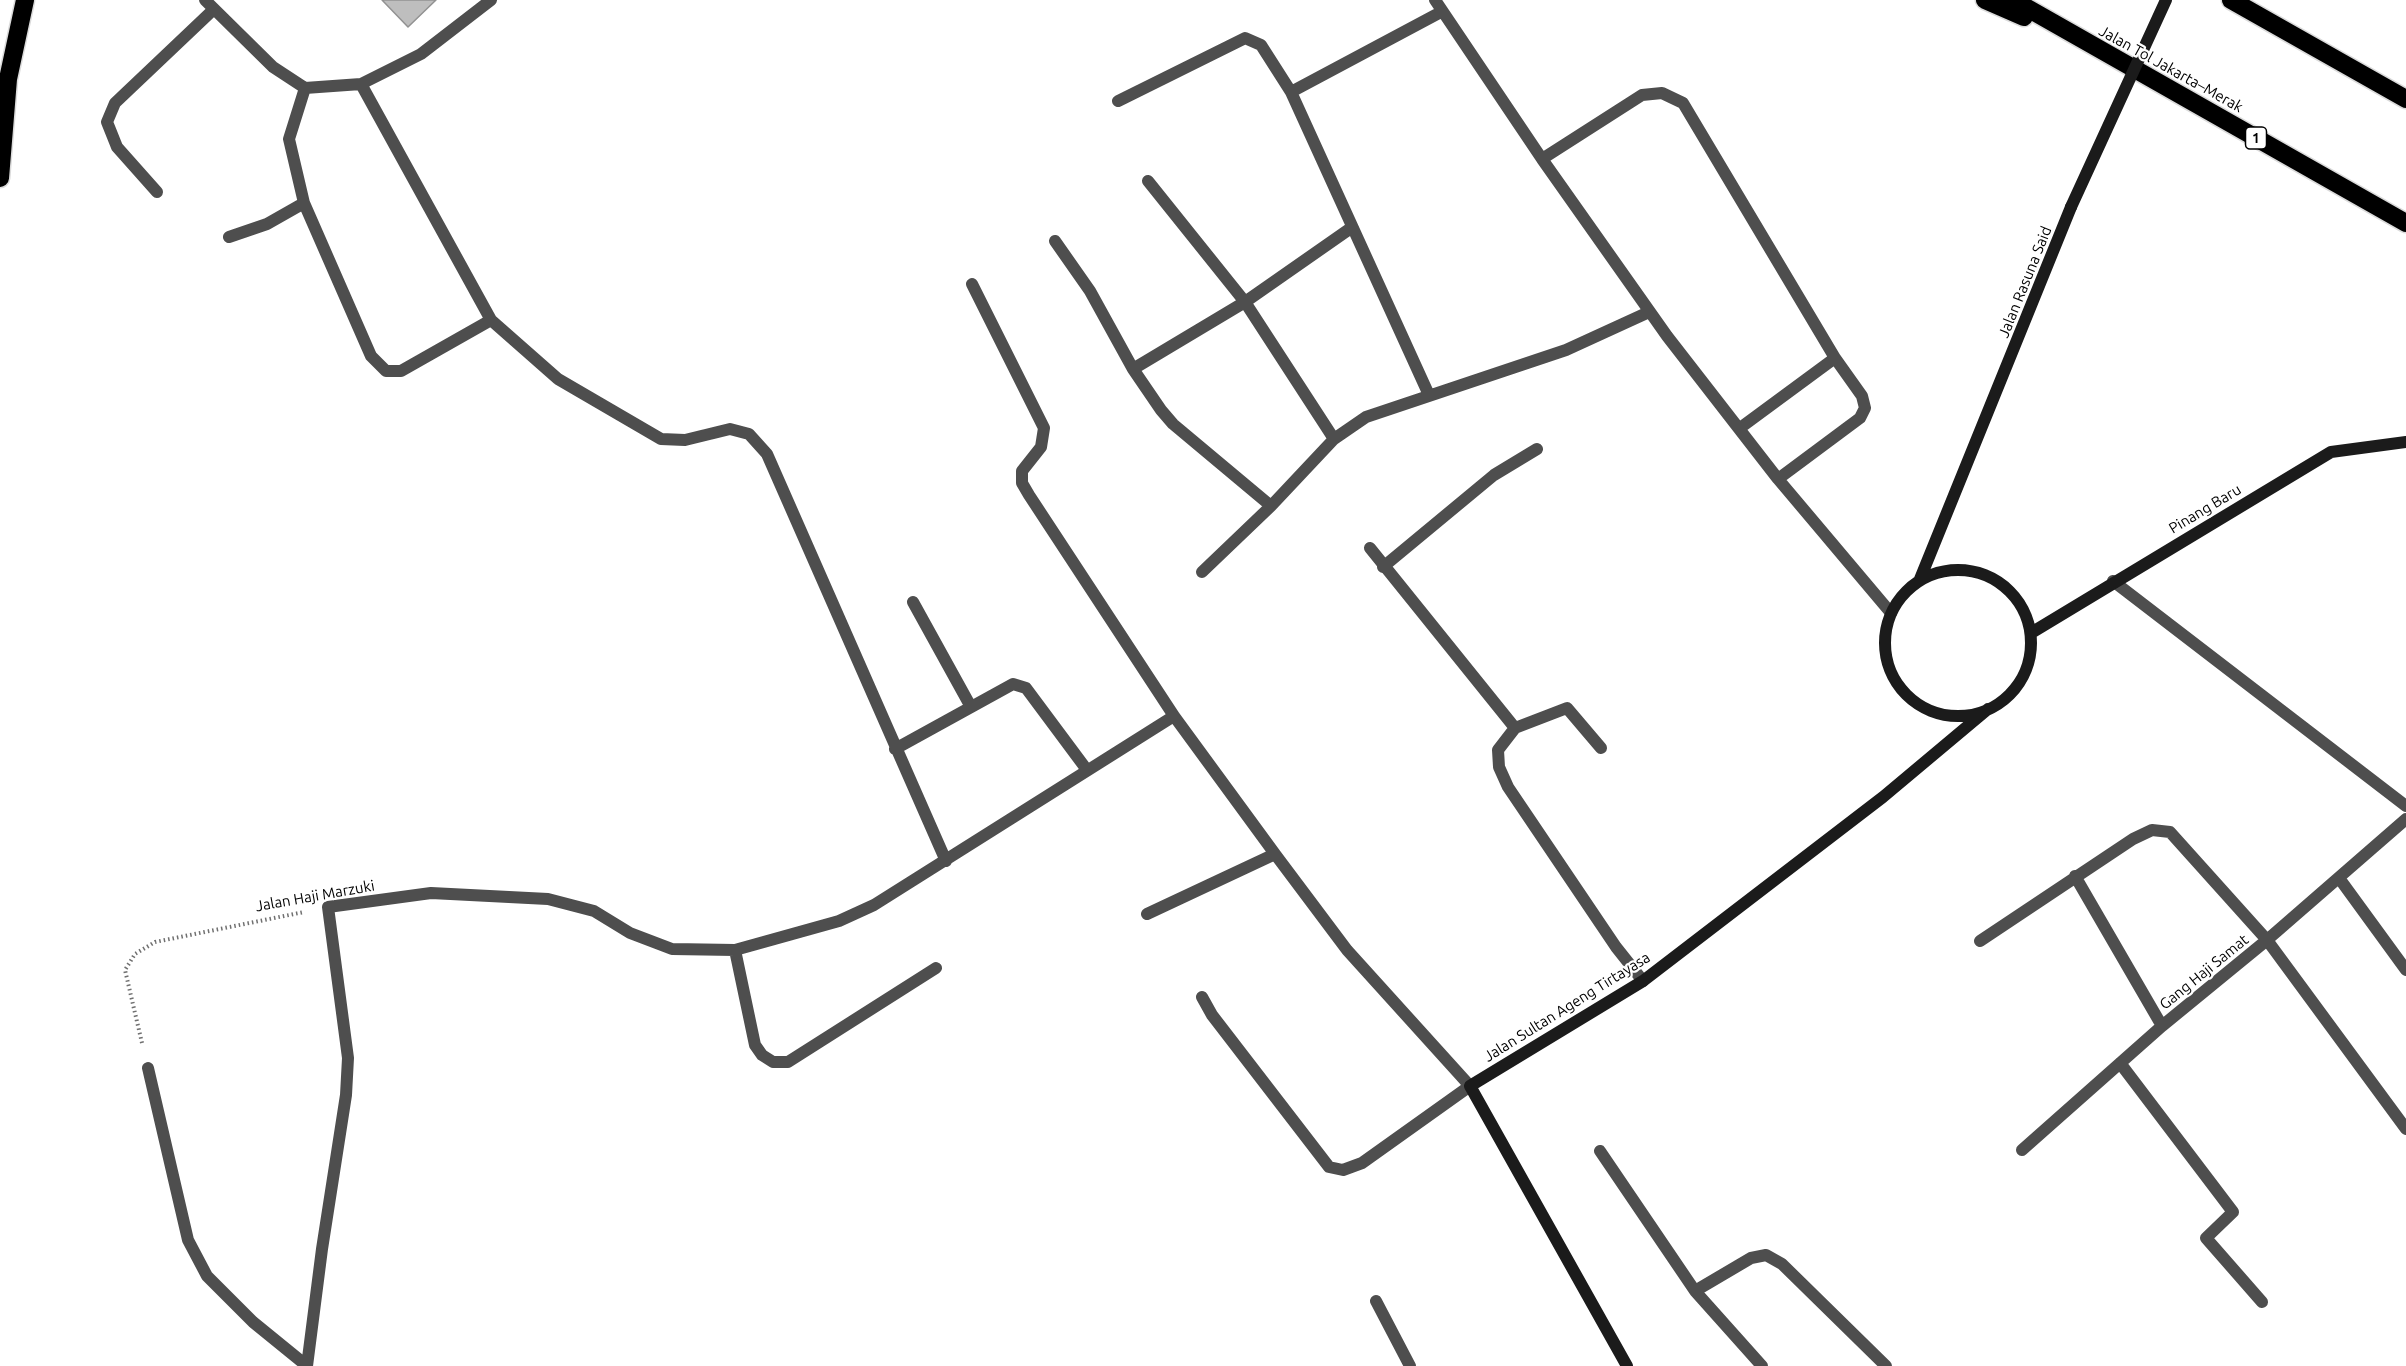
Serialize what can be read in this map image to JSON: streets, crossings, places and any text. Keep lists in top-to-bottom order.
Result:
{
  "streets": {
    "highway": ["Jalan Tol Jakarta–Merak", "1"],
    "main road": ["Jalan Rasuna Said", "Pinang Baru", "Jalan Sultan Ageng Tirtayasa"],
    "street": ["Jalan Haji Marzuki", "Gang Haji Samat"]
  },
  "crossings": [
    ["Jalan Rasuna Said", "Pinang Baru"],
    ["Jalan Rasuna Said", "Jalan Sultan Ageng Tirtayasa"],
    ["Pinang Baru", "Jalan Sultan Ageng Tirtayasa"]
  ]
}
